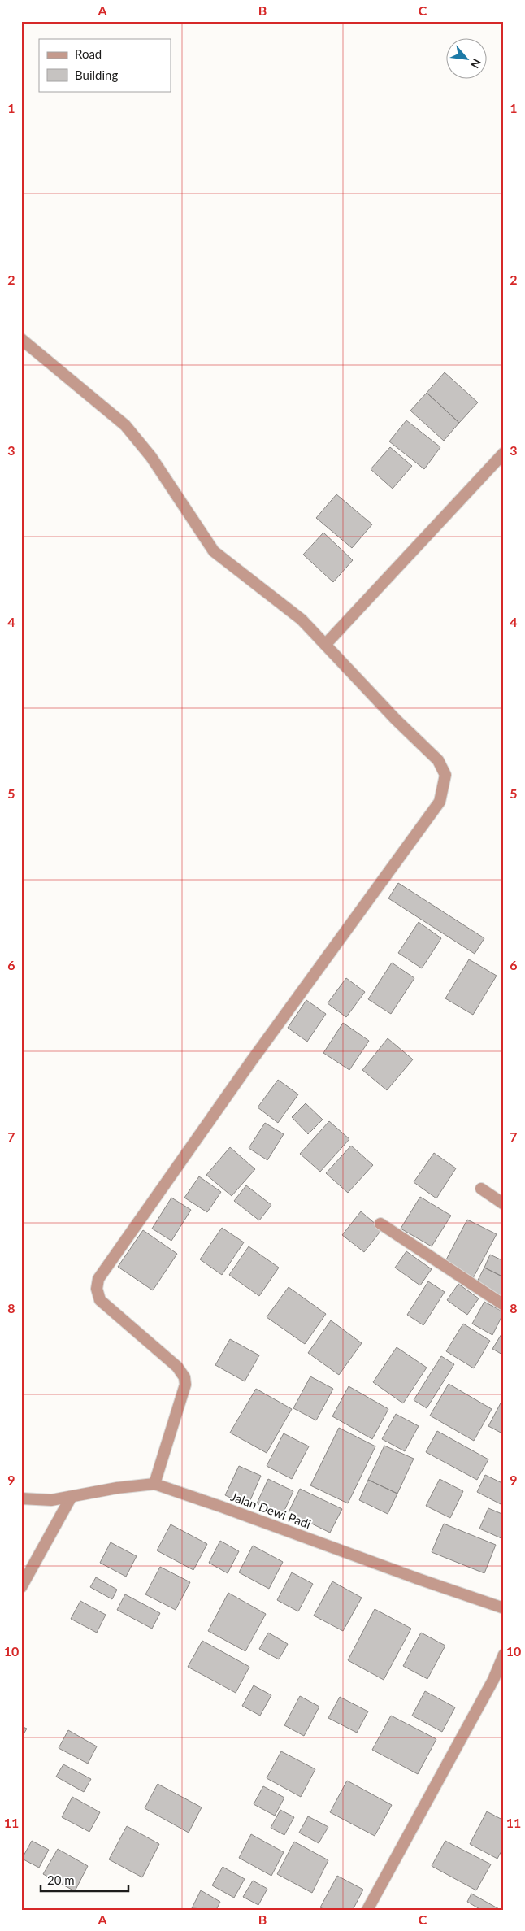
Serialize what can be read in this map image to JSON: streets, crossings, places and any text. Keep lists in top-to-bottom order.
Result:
{
  "streets": {
    "street": ["Jalan Dewi Padi"]
  },
  "legend": ["Road", "Building"],
  "scale_bar": "20 m",
  "north": "bottom right",
  "grid": {
    "columns": ["A", "B", "C"],
    "rows": [
      "1",
      "2",
      "3",
      "4",
      "5",
      "6",
      "7",
      "8",
      "9",
      "10",
      "11"
    ]
  }
}
